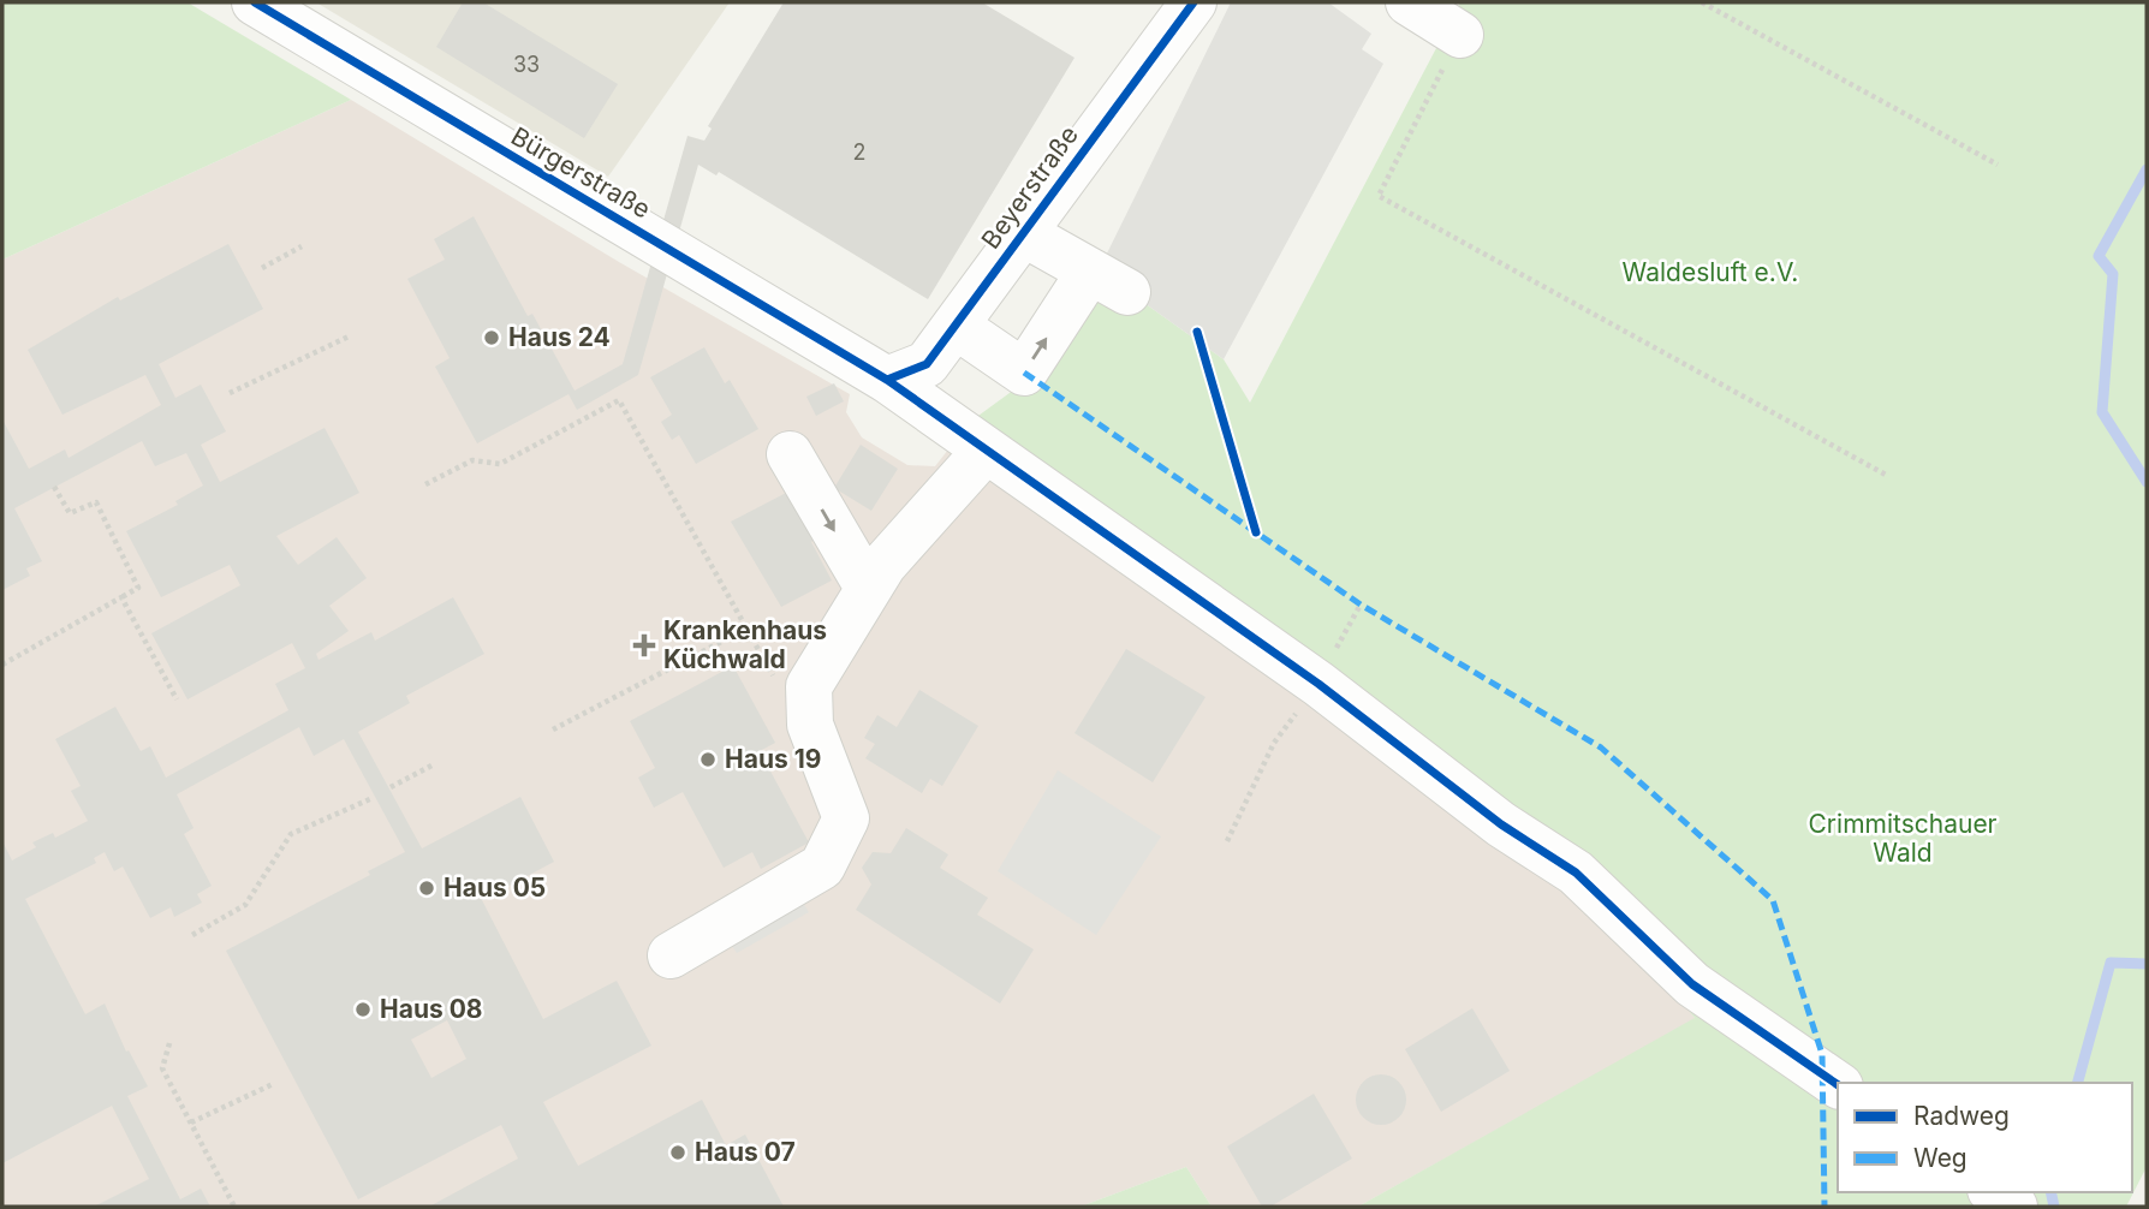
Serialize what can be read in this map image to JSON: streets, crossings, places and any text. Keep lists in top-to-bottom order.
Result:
{
  "streets": {
    "street": ["Bürgerstraße", "Beyerstraße"]
  },
  "crossings": [
    ["Bürgerstraße", "Beyerstraße"]
  ],
  "parks": ["Waldesluft e.V.", "Crimmitschauer Wald"],
  "places": {
    "other": [
      "Haus 24",
      "Haus 19",
      "Haus 05",
      "Haus 08",
      "Haus 07"
    ],
    "health": ["Krankenhaus Küchwald"]
  },
  "house_numbers": ["33", "2"],
  "legend": ["Radweg", "Weg"]
}
